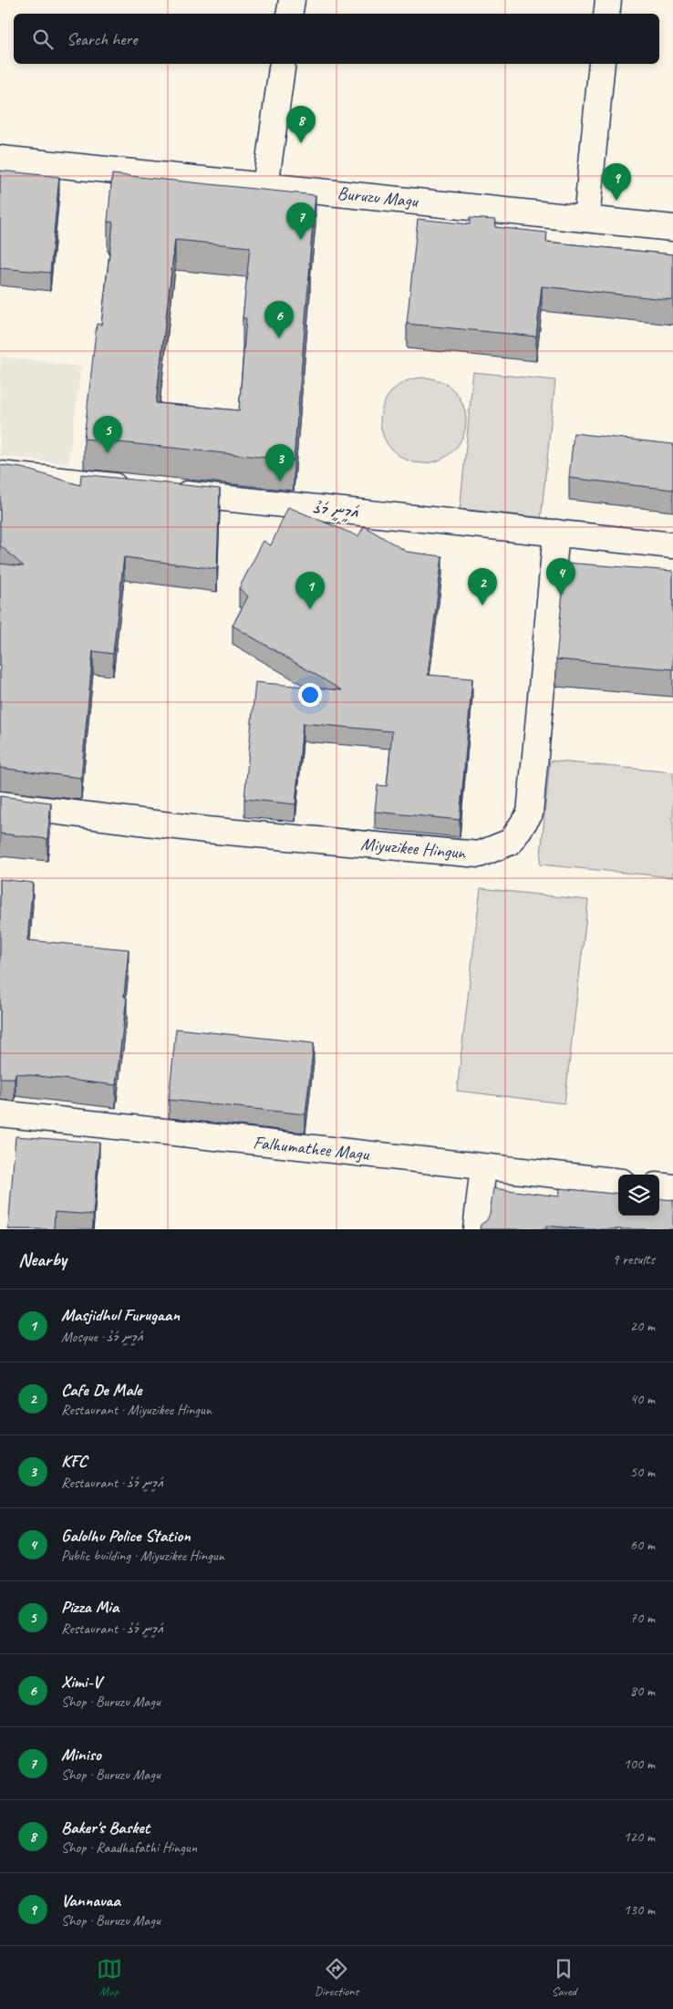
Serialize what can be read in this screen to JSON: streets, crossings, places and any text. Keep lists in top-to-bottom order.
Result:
{
  "streets": {
    "street": [
      "Buruzu Magu",
      "އަމީނީ މަގު",
      "Miyuzikee Hingun",
      "Falhumathee Magu"
    ]
  },
  "crossings": [
    ["އަމީނީ މަގު", "Miyuzikee Hingun"]
  ],
  "page": {
    "search": "Search here",
    "pins": [
      "8",
      "9",
      "7",
      "6",
      "5",
      "3",
      "4",
      "2",
      "1"
    ],
    "heading": ["Nearby", "9 results"],
    "list": [
      {
        "mark": "1",
        "name": "Masjidhul Furugaan",
        "note": "Mosque · އަމީނީ މަގު",
        "value": "20 m"
      },
      {
        "mark": "2",
        "name": "Cafe De Male",
        "note": "Restaurant · Miyuzikee Hingun",
        "value": "40 m"
      },
      {
        "mark": "3",
        "name": "KFC",
        "note": "Restaurant · އަމީނީ މަގު",
        "value": "50 m"
      },
      {
        "mark": "4",
        "name": "Galolhu Police Station",
        "note": "Public building · Miyuzikee Hingun",
        "value": "60 m"
      },
      {
        "mark": "5",
        "name": "Pizza Mia",
        "note": "Restaurant · އަމީނީ މަގު",
        "value": "70 m"
      },
      {
        "mark": "6",
        "name": "Ximi-V",
        "note": "Shop · Buruzu Magu",
        "value": "80 m"
      },
      {
        "mark": "7",
        "name": "Miniso",
        "note": "Shop · Buruzu Magu",
        "value": "100 m"
      },
      {
        "mark": "8",
        "name": "Baker's Basket",
        "note": "Shop · Raadhafathi Hingun",
        "value": "120 m"
      },
      {
        "mark": "9",
        "name": "Vannavaa",
        "note": "Shop · Buruzu Magu",
        "value": "130 m"
      }
    ],
    "nav": ["Map", "Directions", "Saved"]
  }
}
